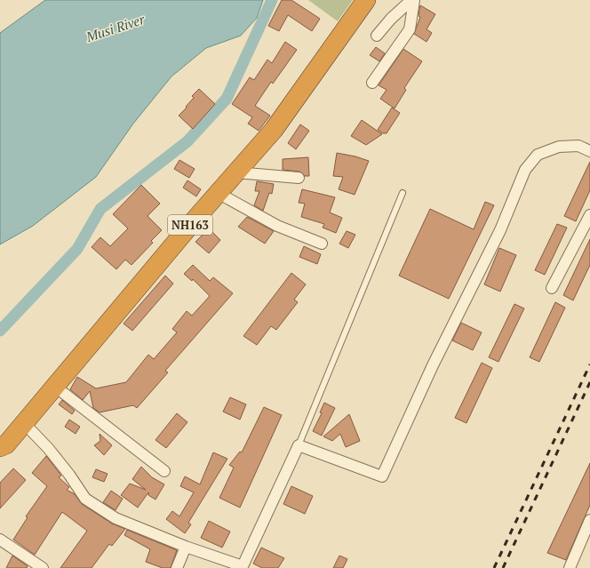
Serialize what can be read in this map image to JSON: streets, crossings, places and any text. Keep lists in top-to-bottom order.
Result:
{
  "streets": {
    "highway": ["NH163"]
  },
  "water": ["Musi River"]
}
